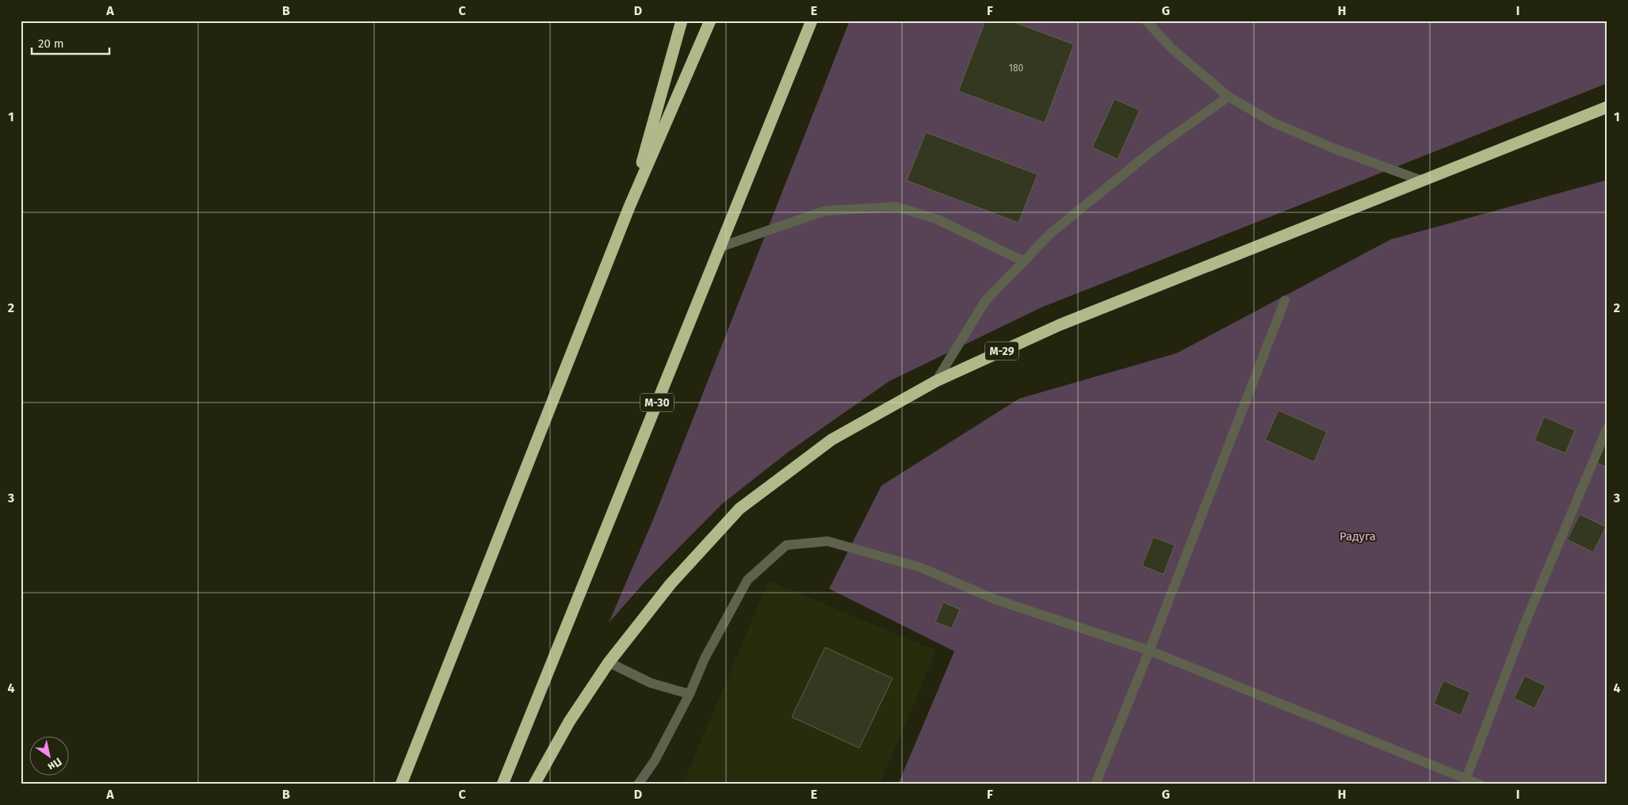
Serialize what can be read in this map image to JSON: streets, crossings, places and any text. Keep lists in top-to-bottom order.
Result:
{
  "streets": {
    "highway": ["М-29", "М-30"]
  },
  "parks": ["Радуга"],
  "house_numbers": ["180"],
  "scale_bar": "20 m",
  "north": "bottom right",
  "grid": {
    "columns": [
      "A",
      "B",
      "C",
      "D",
      "E",
      "F",
      "G",
      "H",
      "I"
    ],
    "rows": [
      "1",
      "2",
      "3",
      "4"
    ]
  }
}
